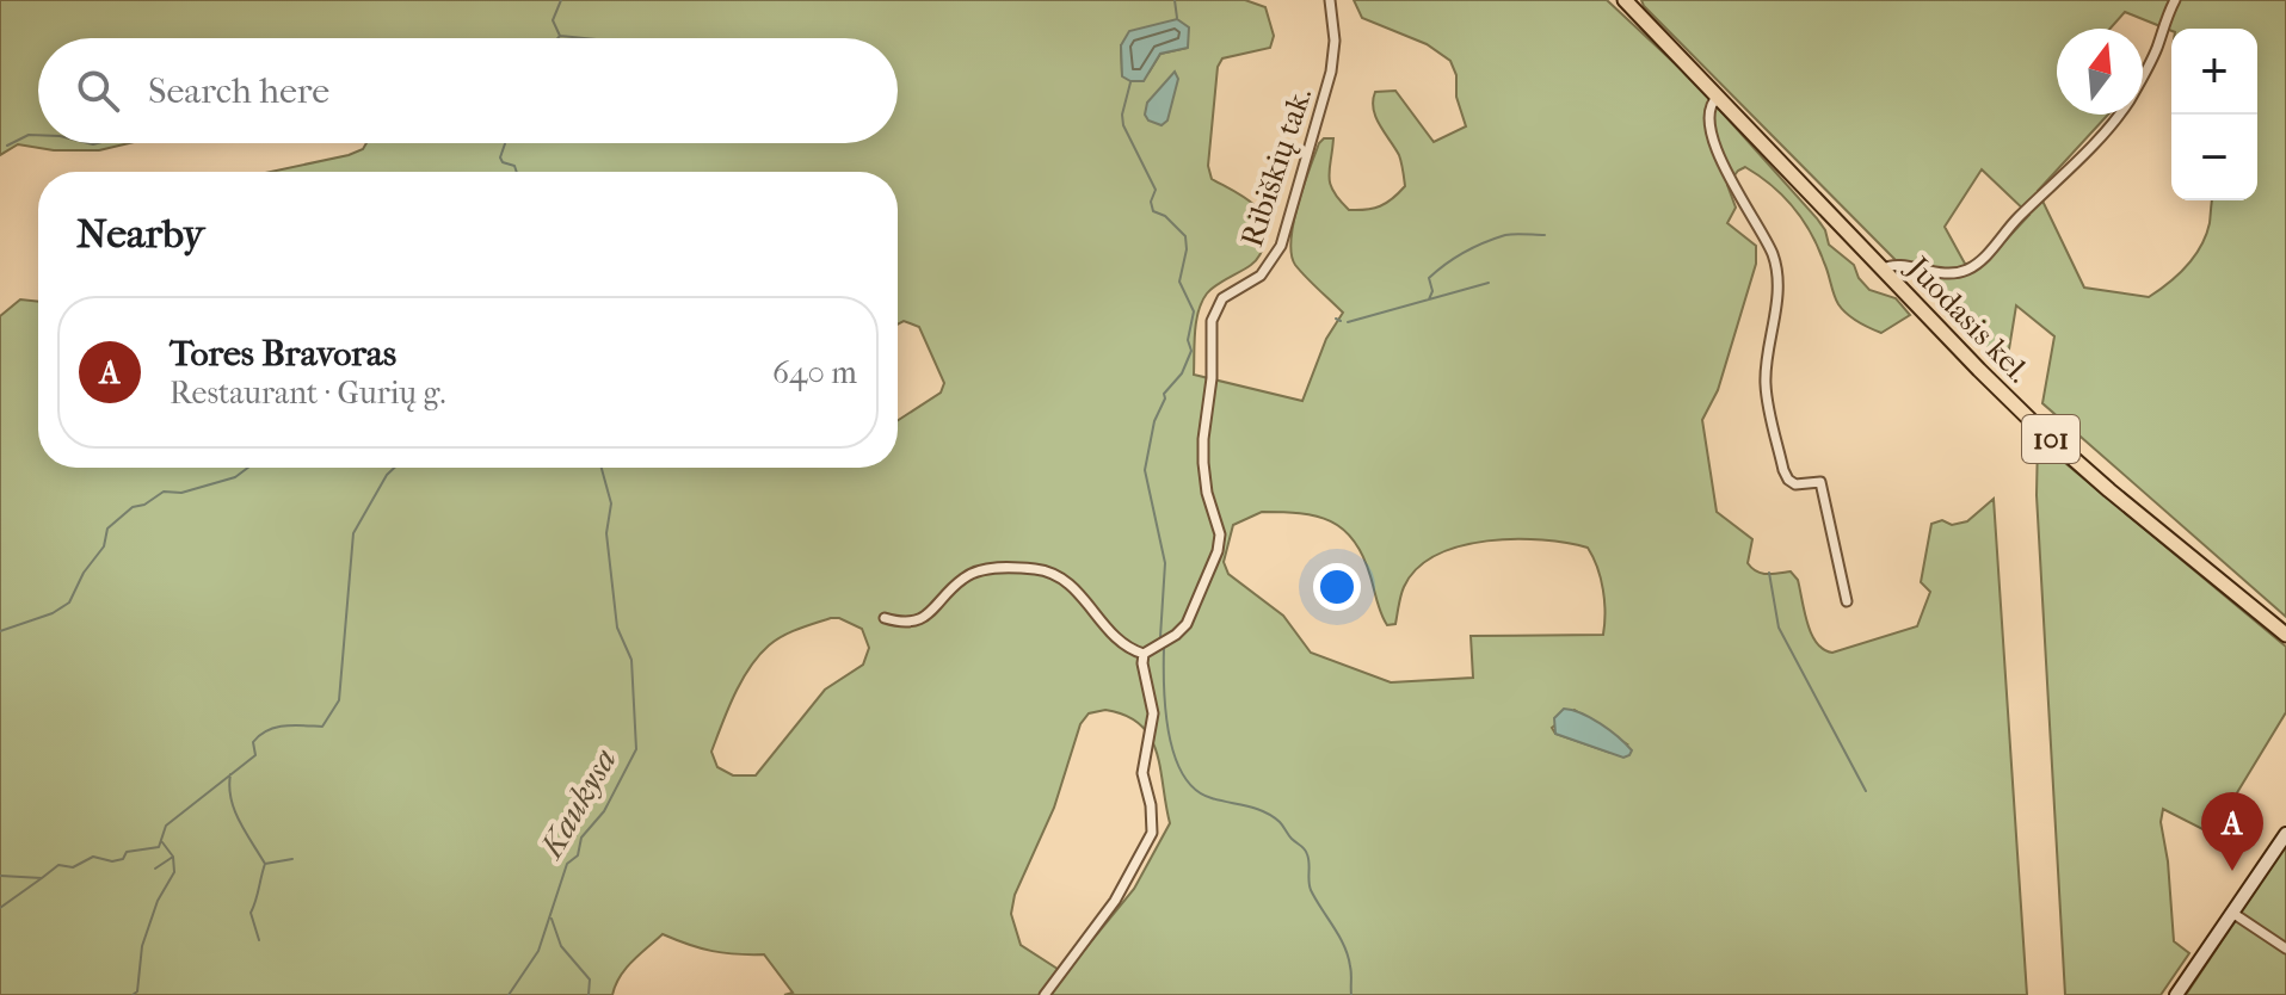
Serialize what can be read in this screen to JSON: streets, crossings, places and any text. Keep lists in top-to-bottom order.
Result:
{
  "streets": {
    "main road": ["Juodasis kel.", "101"],
    "street": ["Ribiškių tak."]
  },
  "crossings": [
    ["Juodasis kel.", "101"]
  ],
  "water": ["Kaukysa"],
  "north": "top",
  "page": {
    "map_buttons": ["+", "−"],
    "search": "Search here",
    "heading": "Nearby",
    "list": [
      {
        "mark": "A",
        "name": "Tores Bravoras",
        "note": "Restaurant · Gurių g.",
        "value": "640 m"
      }
    ],
    "pins": "A"
  }
}
